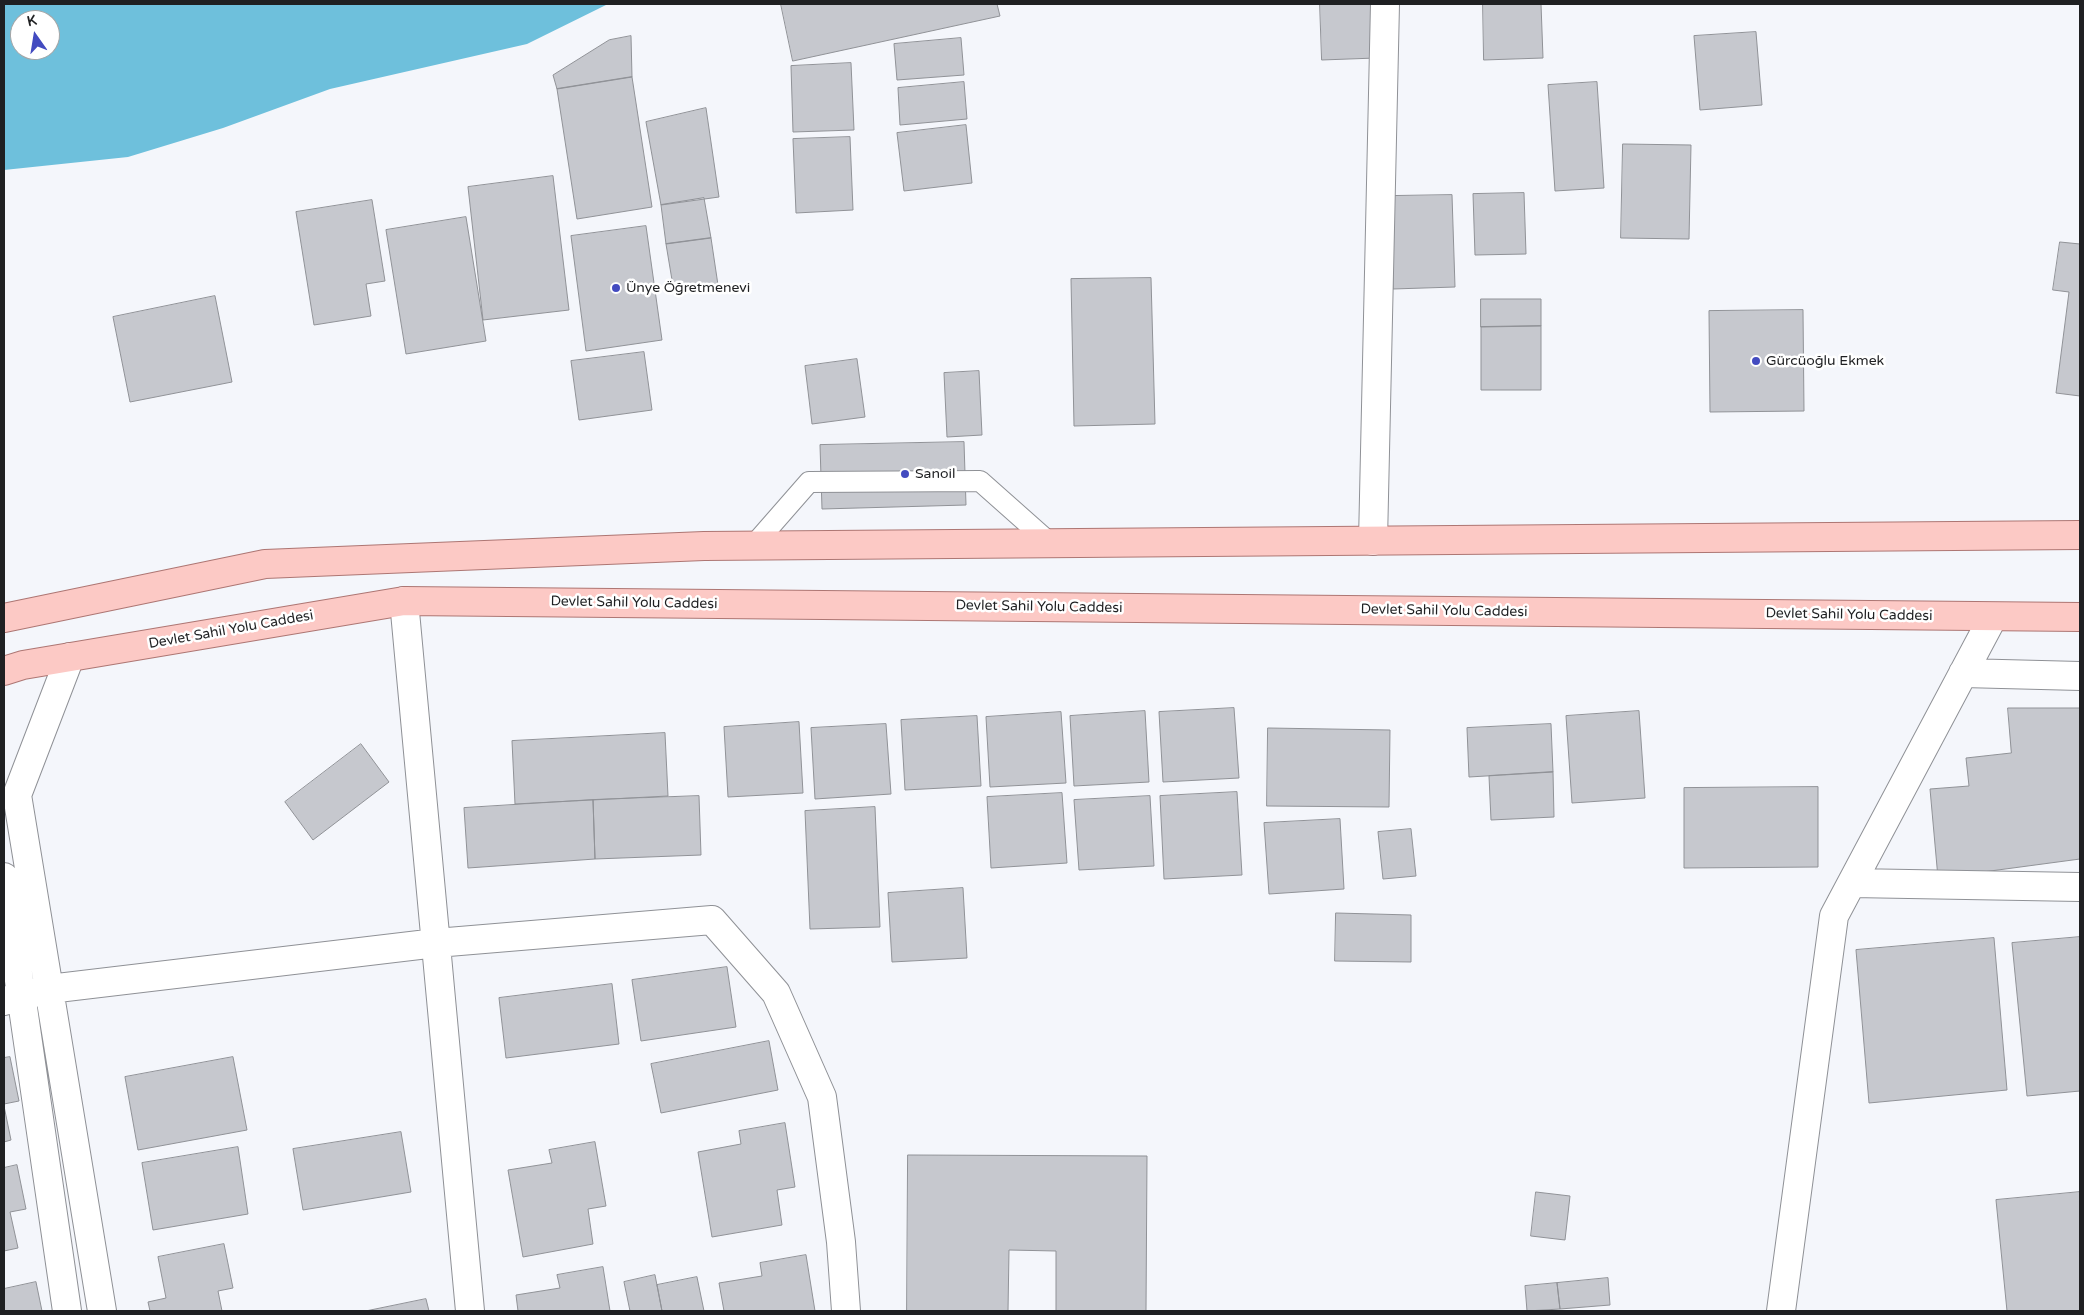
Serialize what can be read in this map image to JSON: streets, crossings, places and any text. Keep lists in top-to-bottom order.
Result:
{
  "streets": {
    "main road": ["Devlet Sahil Yolu Caddesi"]
  },
  "places": ["Ünye Öğretmenevi", "Gürcüoğlu Ekmek", "Sanoil"],
  "north": "top"
}
